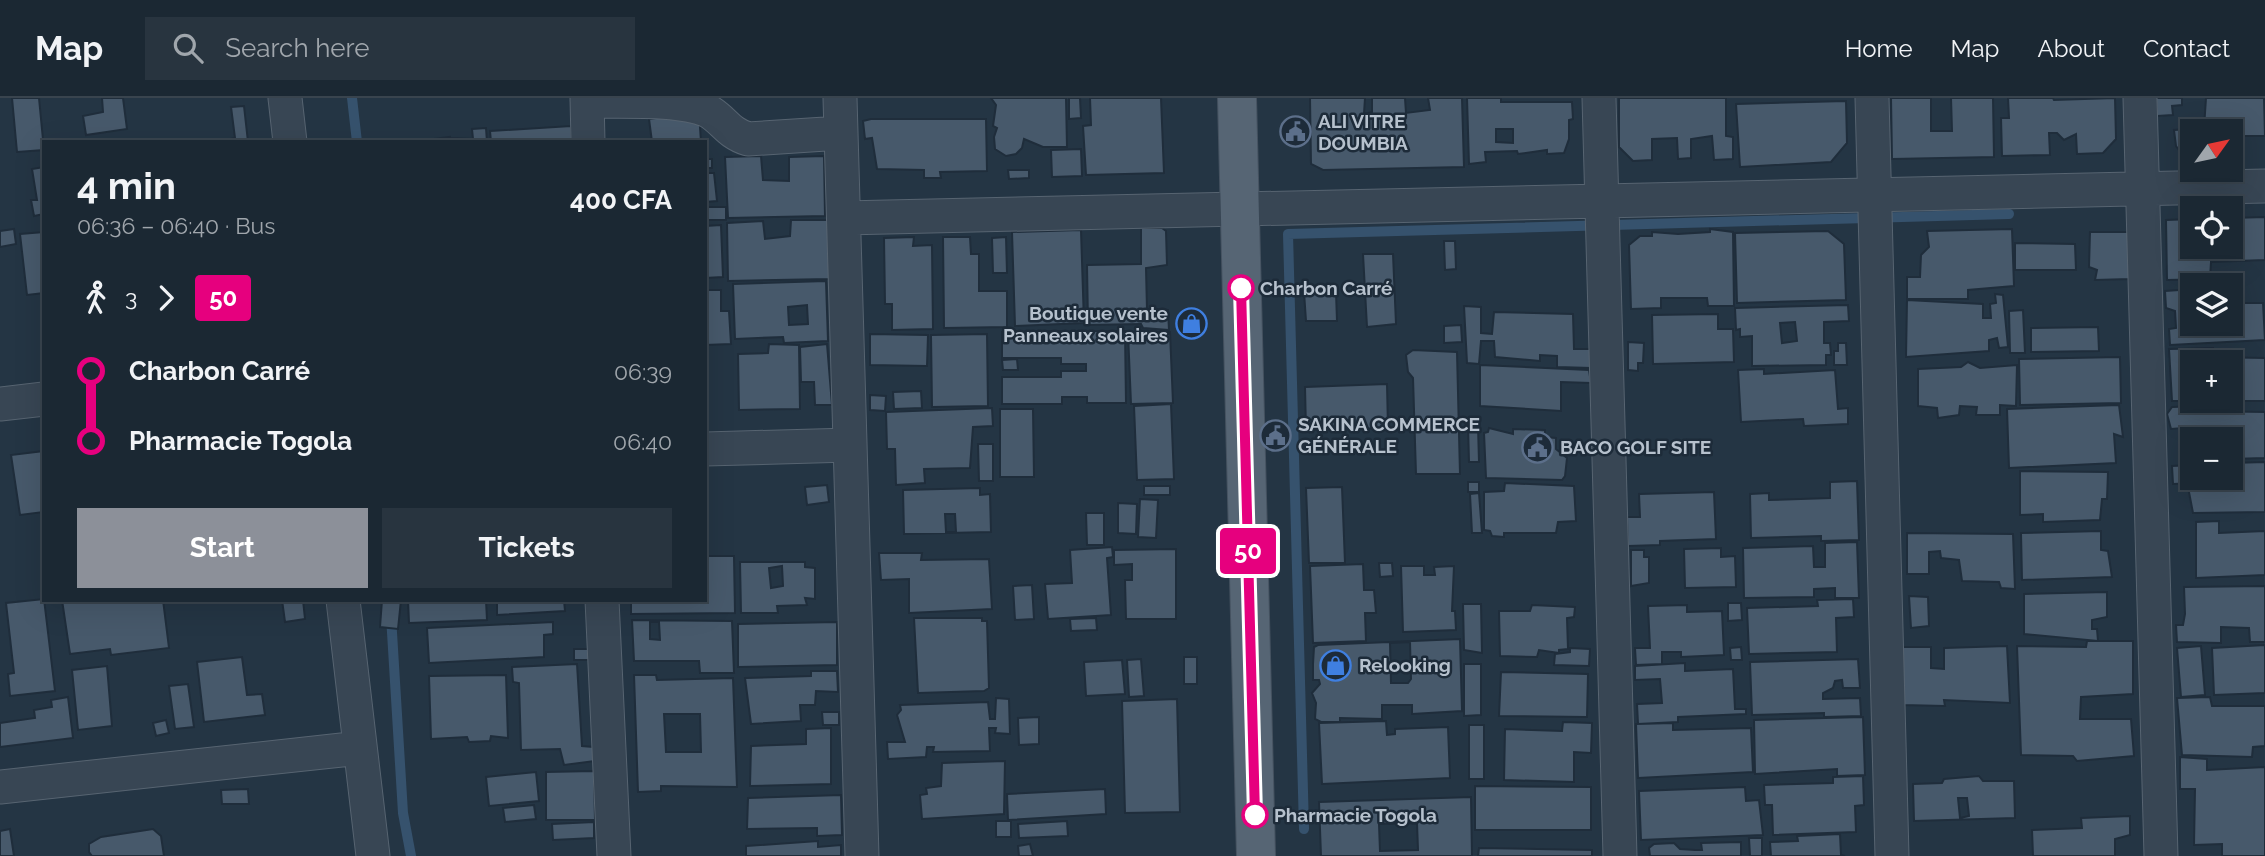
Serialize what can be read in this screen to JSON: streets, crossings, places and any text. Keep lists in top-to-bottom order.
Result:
{
  "places": {
    "public building": ["ALI VITRE DOUMBIA", "SAKINA COMMERCE GÉNÉRALE", "BACO GOLF SITE"],
    "other": ["Charbon Carré", "Pharmacie Togola"],
    "shop": ["Boutique vente Panneaux solaires", "Relooking"]
  },
  "lines": ["bus line 50"],
  "north": "top right",
  "page": {
    "header": "Map",
    "search": "Search here",
    "nav": [
      "Home",
      "Map",
      "About",
      "Contact"
    ],
    "on_map": "50",
    "map_buttons": ["+", "−"],
    "heading": ["4 min", "06:36 – 06:40 · Bus", "400 CFA"],
    "legs": ["3", "50"],
    "list": [
      {
        "name": "Charbon Carré",
        "value": "06:39"
      },
      {
        "name": "Pharmacie Togola",
        "value": "06:40"
      }
    ],
    "buttons": ["Start", "Tickets"]
  }
}
